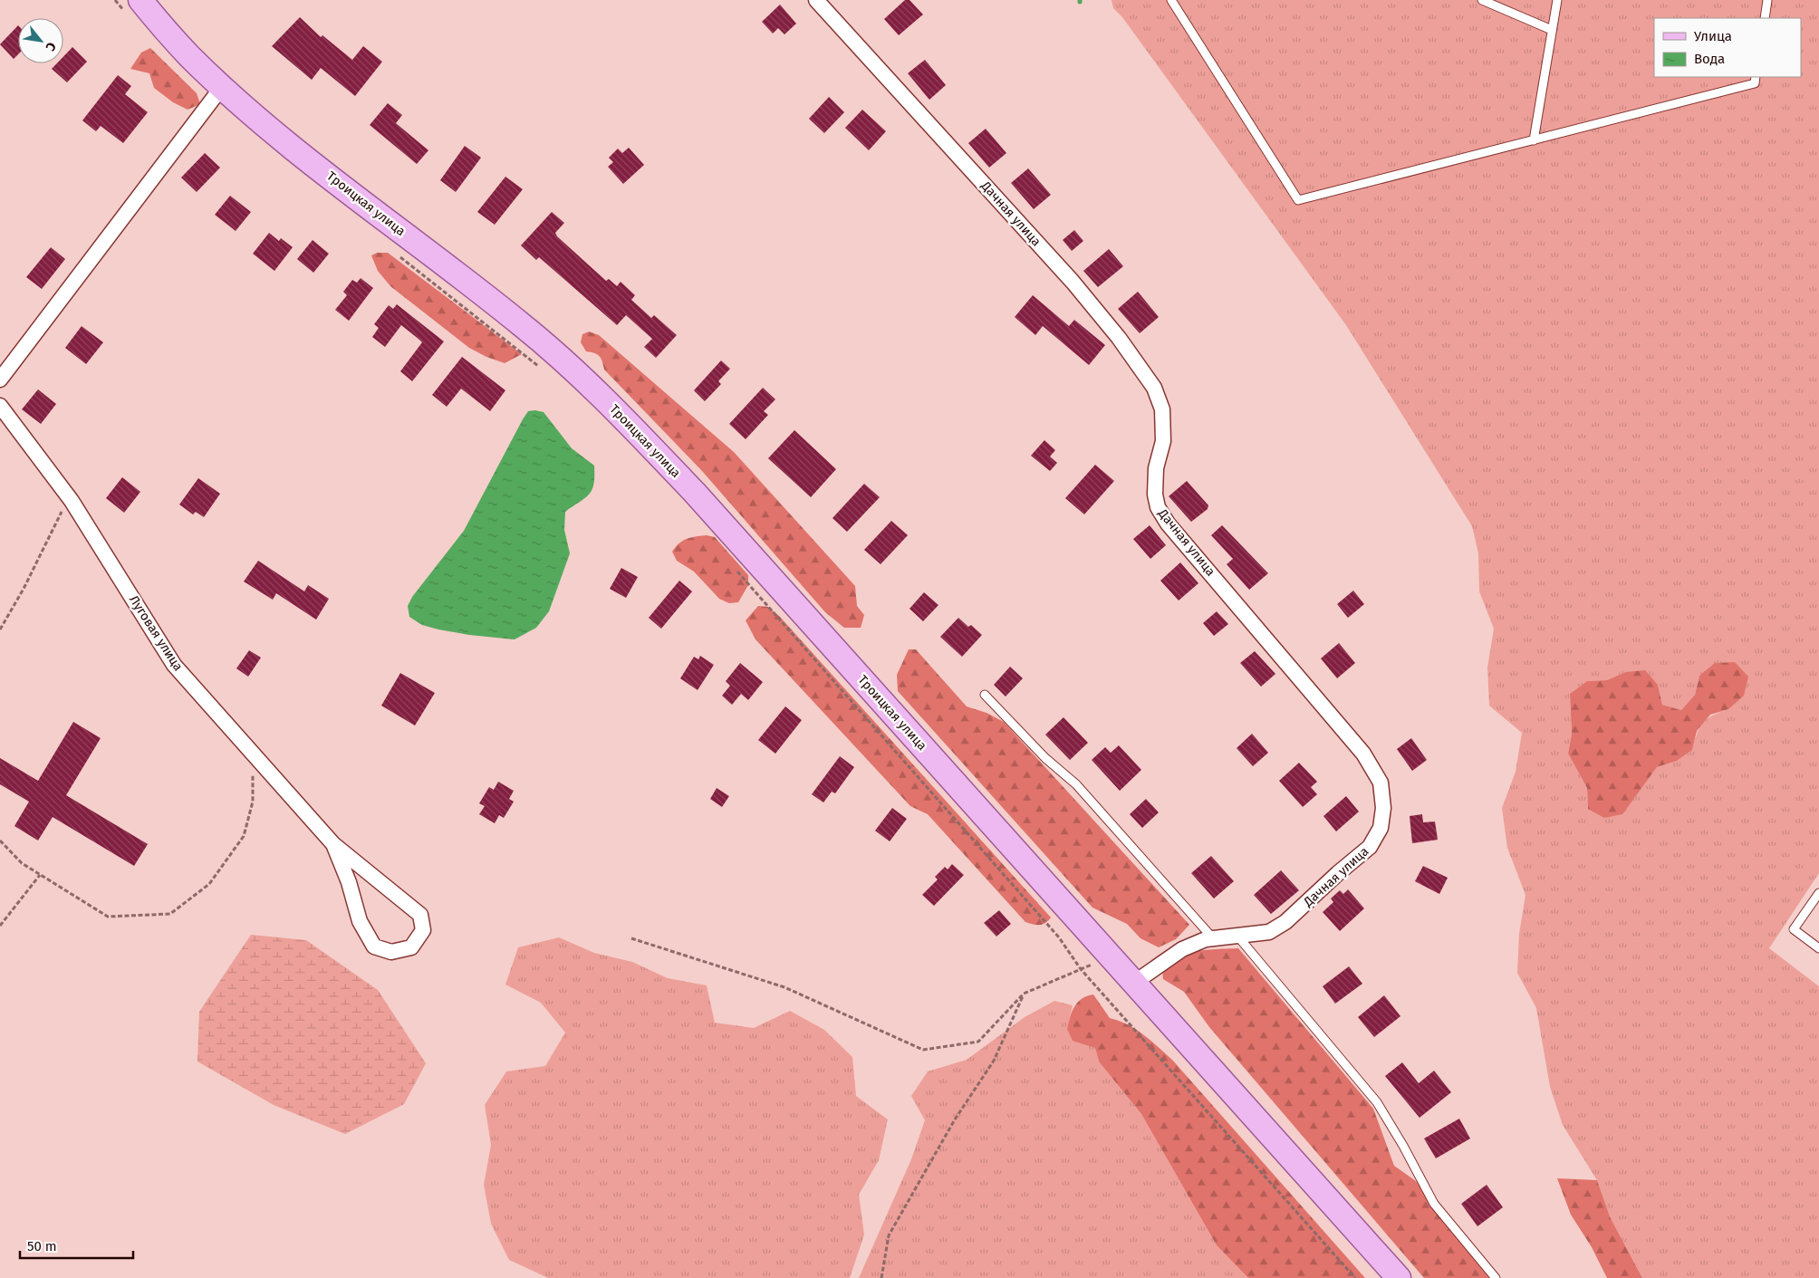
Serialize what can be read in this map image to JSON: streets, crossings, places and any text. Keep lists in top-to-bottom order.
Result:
{
  "streets": {
    "main road": ["Троицкая улица"],
    "street": ["Дачная улица", "Луговая улица"]
  },
  "crossings": [
    ["Троицкая улица", "Дачная улица"]
  ],
  "legend": ["Улица", "Вода"],
  "scale_bar": "50 m",
  "north": "bottom right"
}
